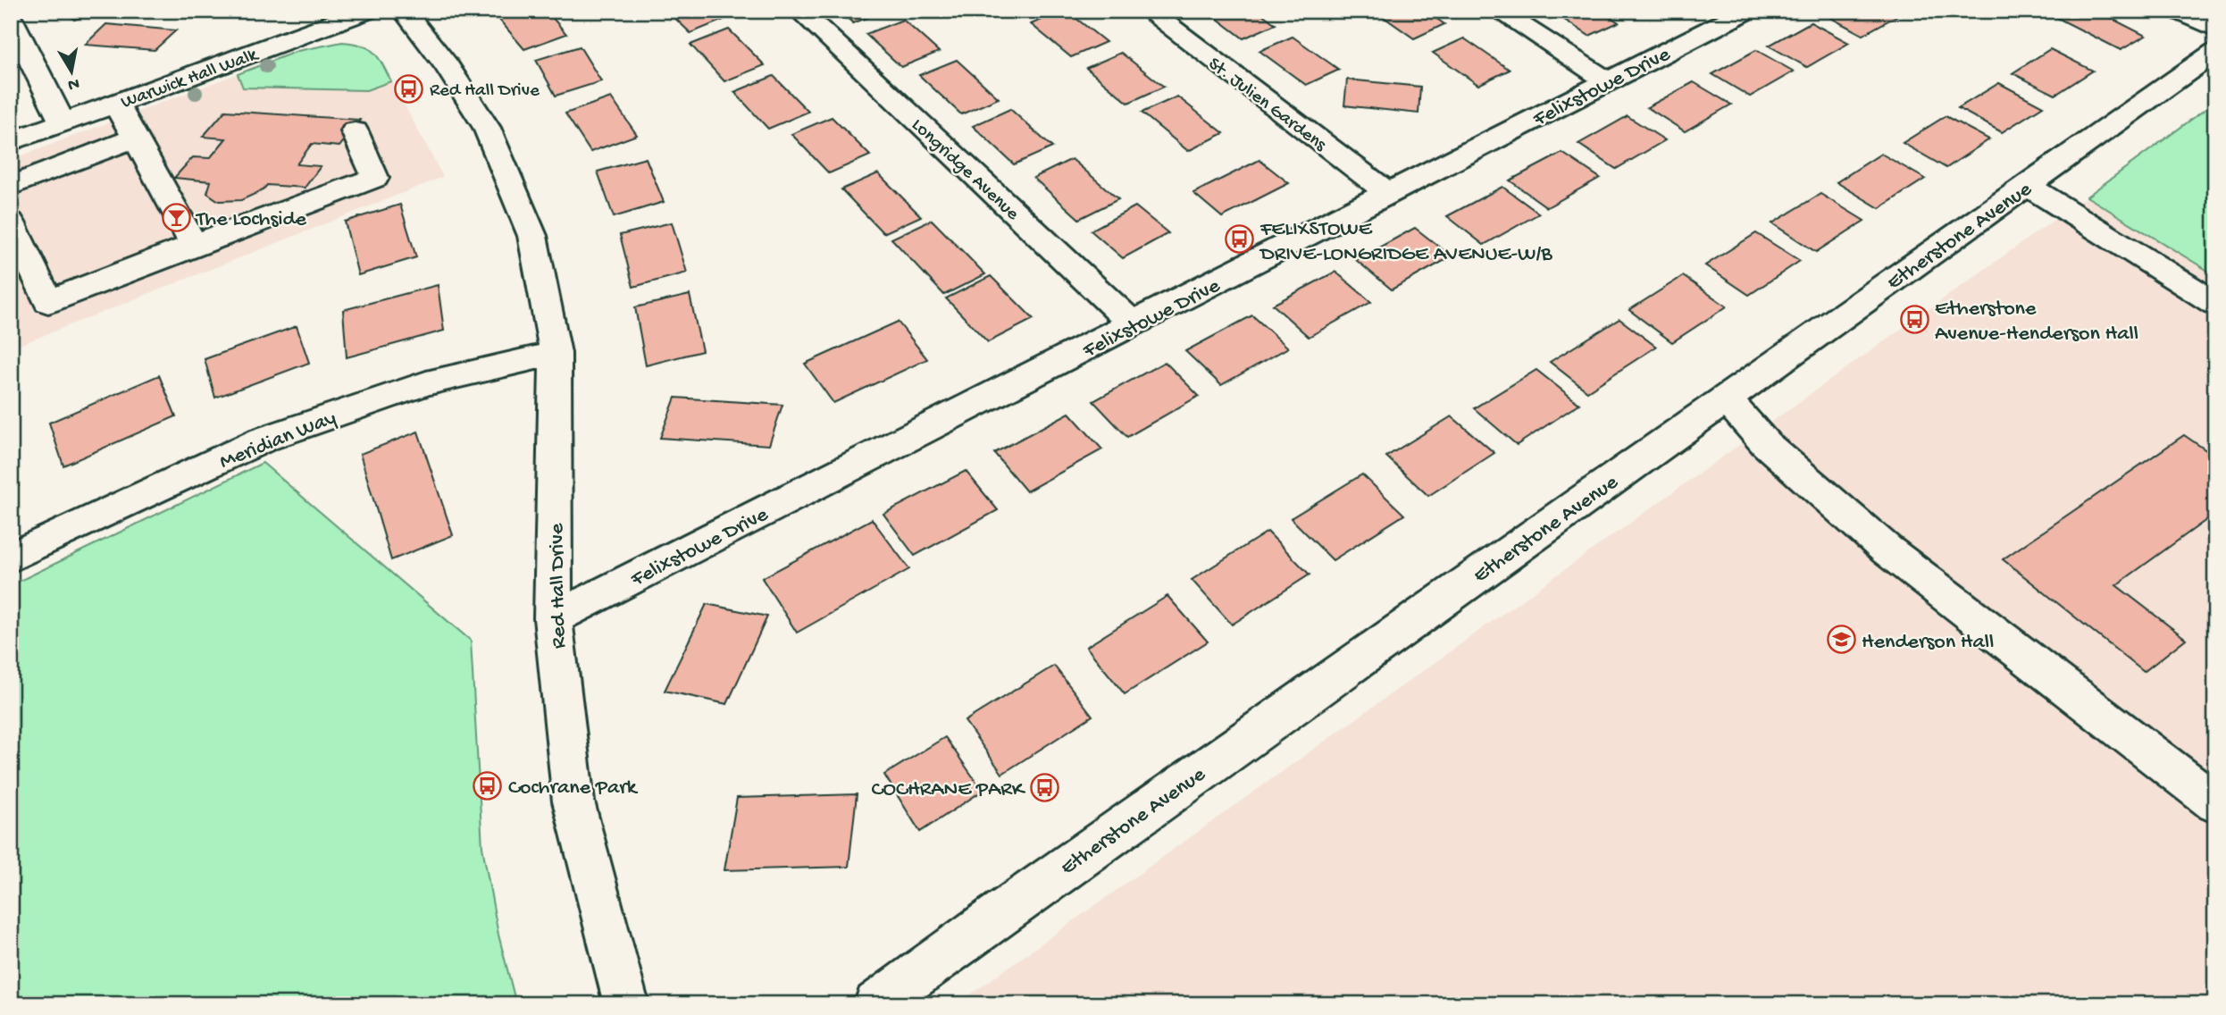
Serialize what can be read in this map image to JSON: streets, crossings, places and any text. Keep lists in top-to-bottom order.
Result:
{
  "streets": {
    "street": [
      "Warwick Hall Walk",
      "Felixstowe Drive",
      "St. Julien Gardens",
      "Longridge Avenue",
      "Etherstone Avenue",
      "Meridian Way",
      "Red Hall Drive"
    ]
  },
  "crossings": [
    ["Felixstowe Drive", "St. Julien Gardens"],
    ["Felixstowe Drive", "Longridge Avenue"],
    ["Felixstowe Drive", "Red Hall Drive"],
    ["Meridian Way", "Red Hall Drive"]
  ],
  "places": {
    "bus stop": [
      "Red Hall Drive",
      "FELIXSTOWE DRIVE-LONGRIDGE AVENUE-W/B",
      "Etherstone Avenue-Henderson Hall",
      "Cochrane Park",
      "COCHRANE PARK"
    ],
    "bar": ["The Lochside"],
    "school or university": ["Henderson Hall"]
  },
  "north": "bottom"
}
